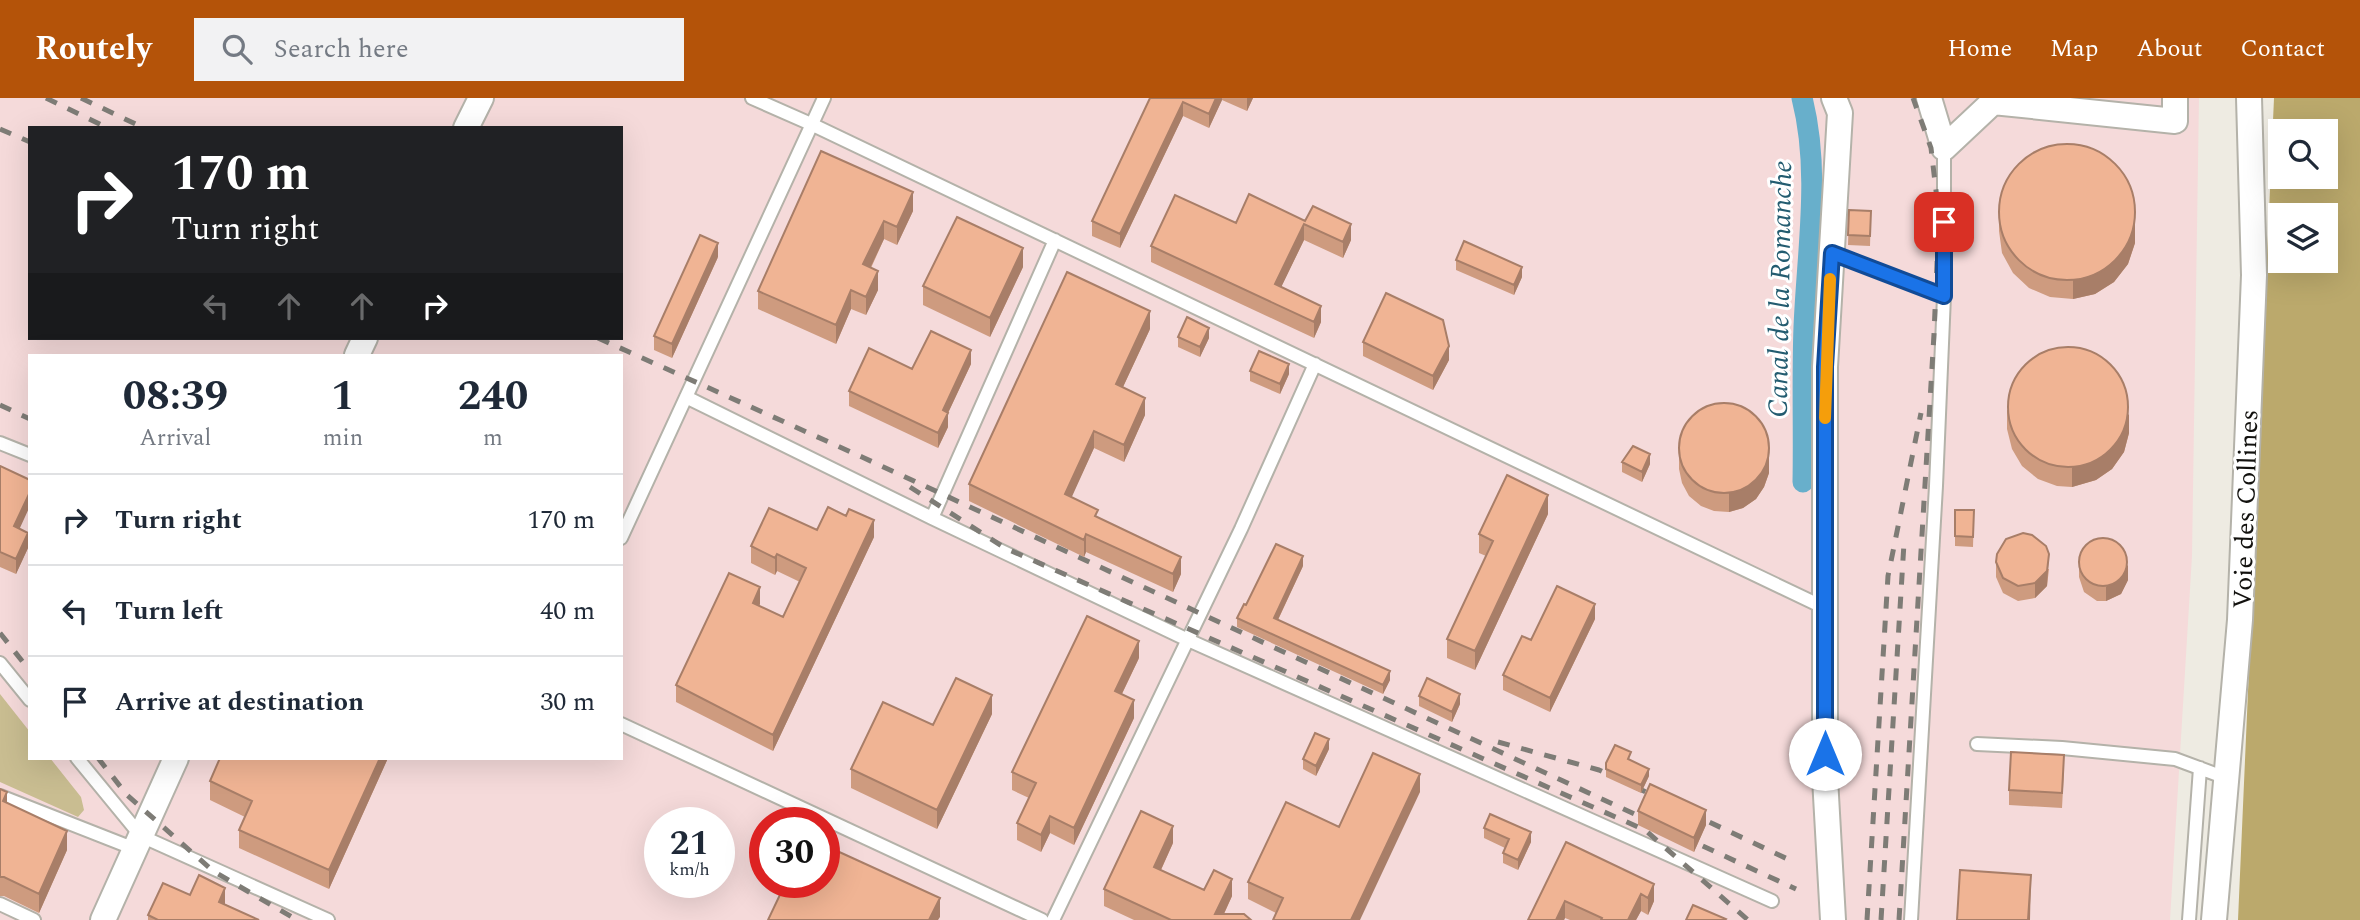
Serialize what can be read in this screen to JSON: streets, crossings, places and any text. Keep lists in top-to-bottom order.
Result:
{
  "streets": {
    "street": ["Voie des Collines"]
  },
  "water": ["Canal de la Romanche"],
  "page": {
    "header": "Routely",
    "search": "Search here",
    "nav": [
      "Home",
      "Map",
      "About",
      "Contact"
    ],
    "turn": ["170 m", "Turn right"],
    "eta": [
      "08:39",
      "Arrival",
      "1",
      "min",
      "240",
      "m"
    ],
    "list": [
      {
        "name": "Turn right",
        "value": "170 m"
      },
      {
        "name": "Turn left",
        "value": "40 m"
      },
      {
        "name": "Arrive at destination",
        "value": "30 m"
      }
    ],
    "speed": "21 km/h",
    "limit": "30"
  }
}
